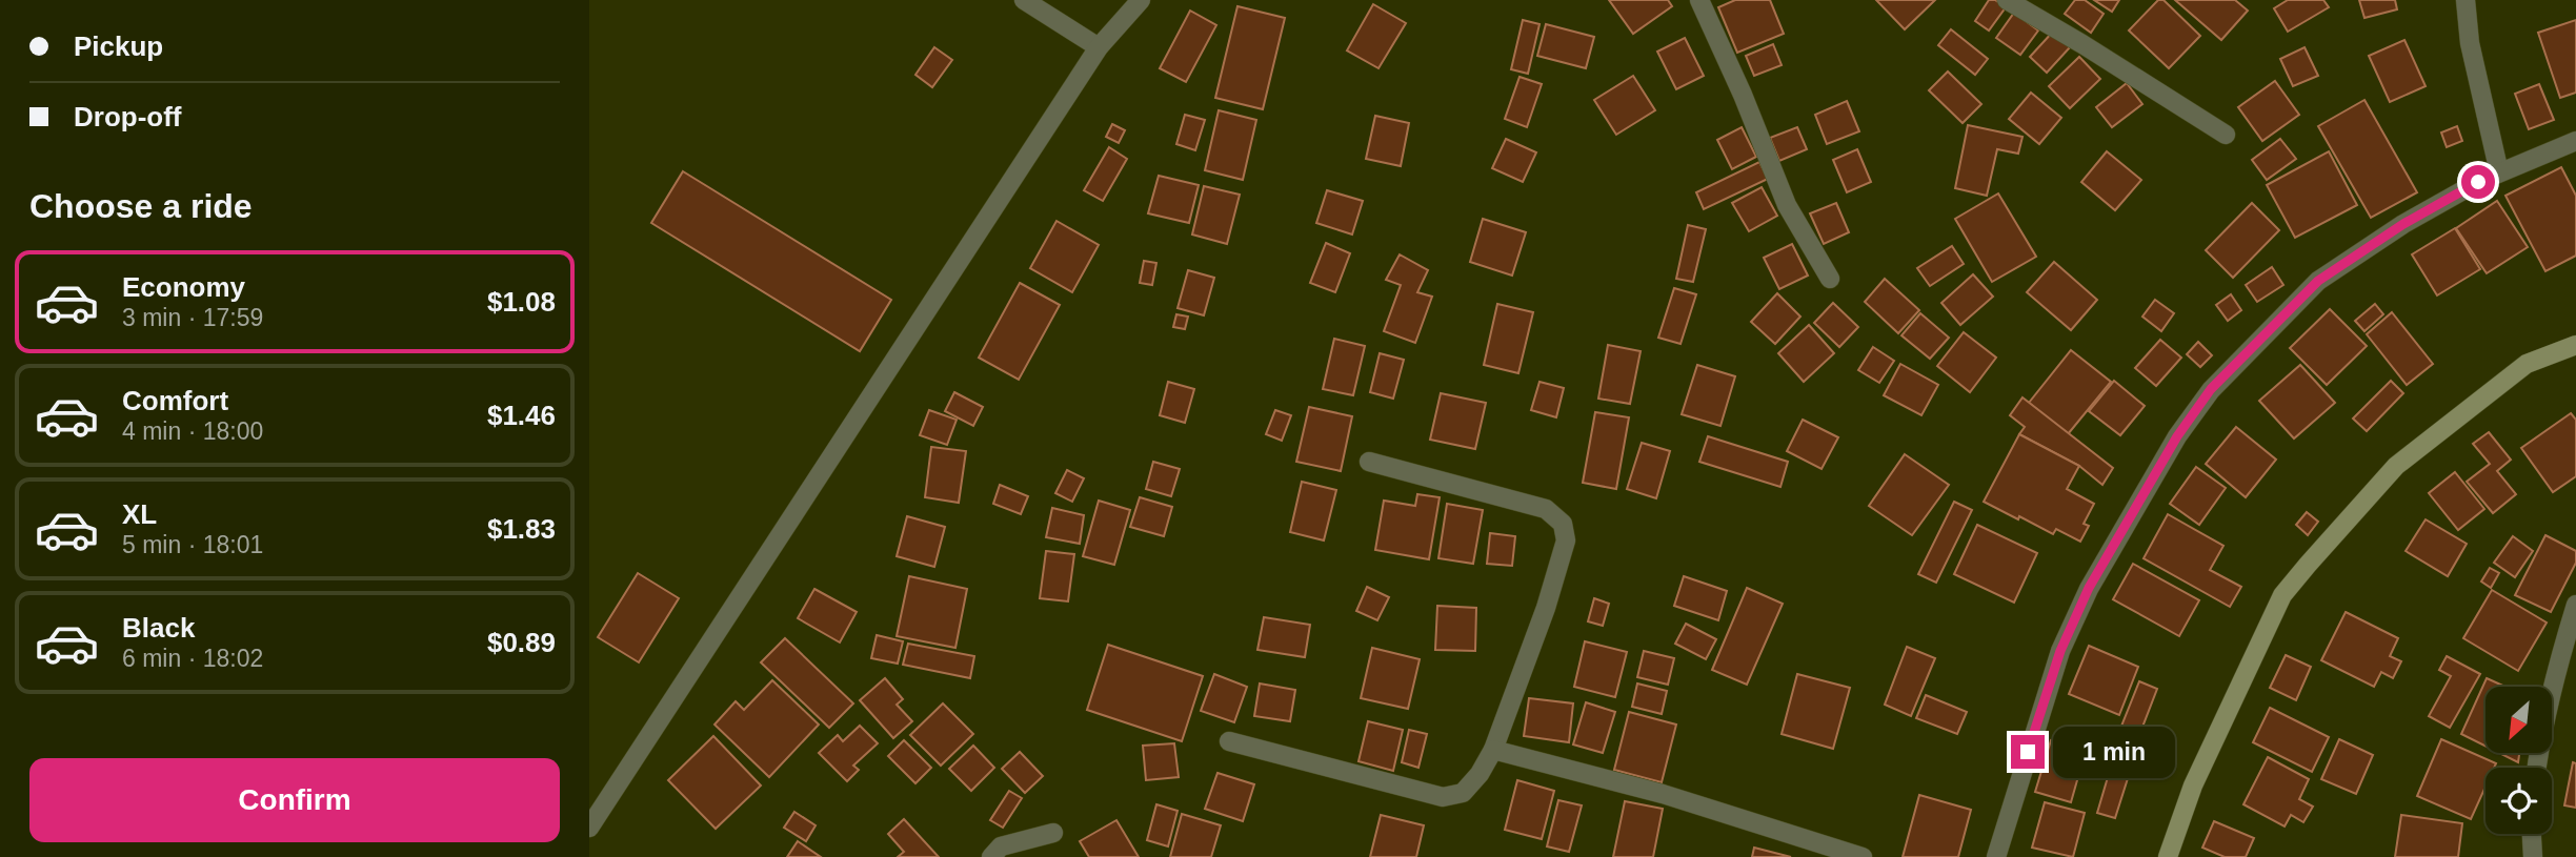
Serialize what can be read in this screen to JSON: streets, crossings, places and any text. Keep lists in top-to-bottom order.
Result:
{
  "north": "bottom left",
  "page": {
    "banner": ["Pickup", "Drop-off"],
    "heading": "Choose a ride",
    "list": [
      {
        "name": "Economy",
        "note": "3 min · 17:59",
        "value": "$1.08"
      },
      {
        "name": "Comfort",
        "note": "4 min · 18:00",
        "value": "$1.46"
      },
      {
        "name": "XL",
        "note": "5 min · 18:01",
        "value": "$1.83"
      },
      {
        "name": "Black",
        "note": "6 min · 18:02",
        "value": "$0.89"
      }
    ],
    "bubble": "1 min",
    "buttons": "Confirm"
  }
}
